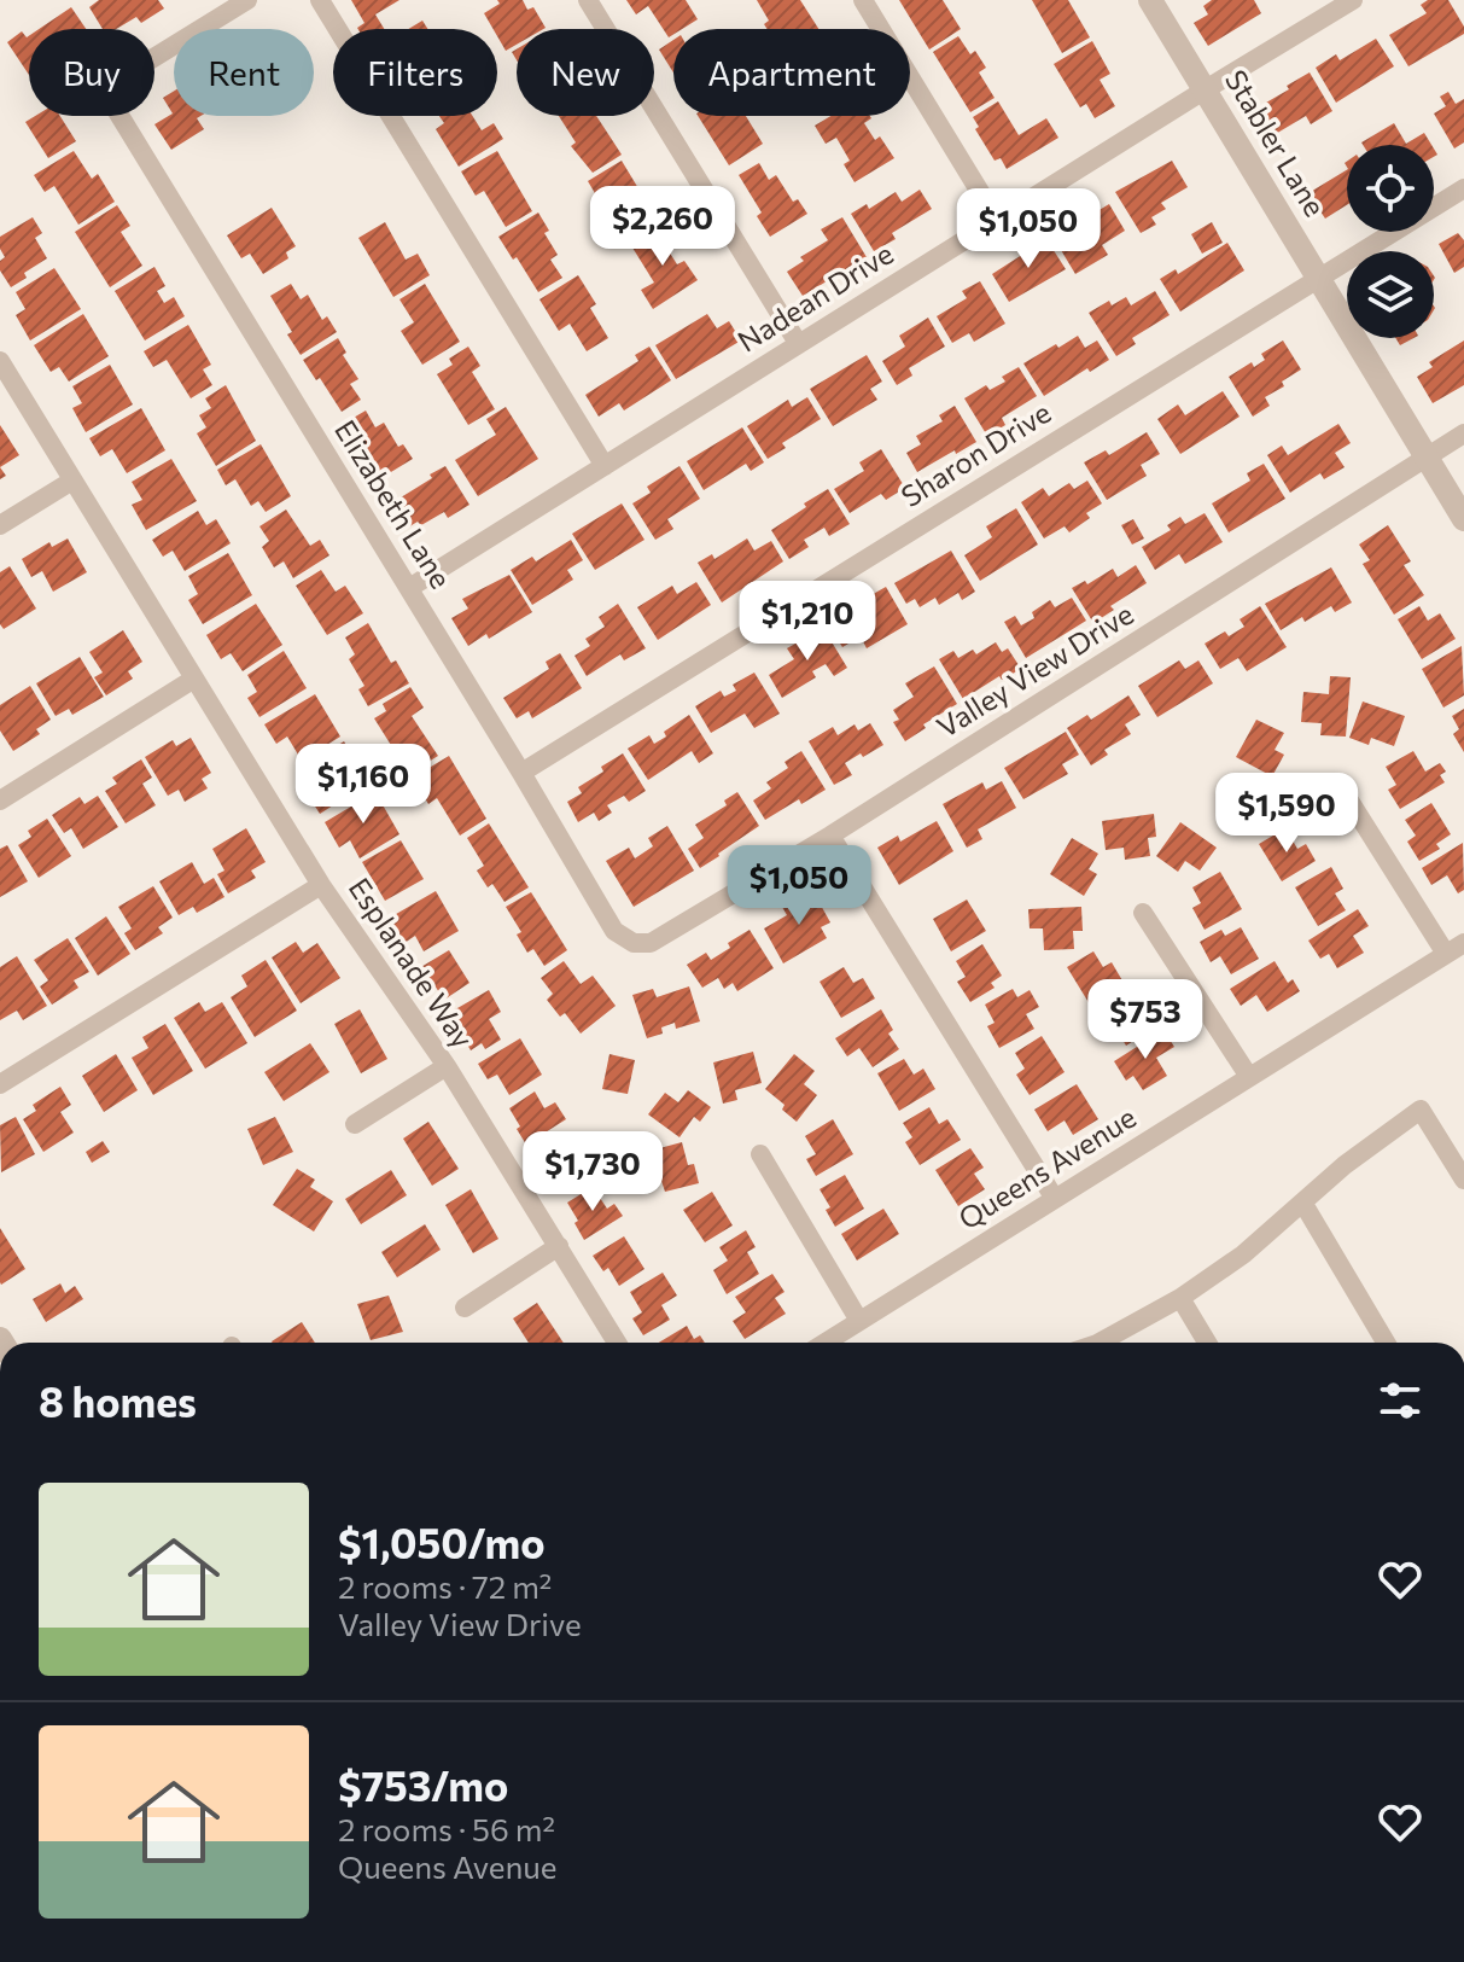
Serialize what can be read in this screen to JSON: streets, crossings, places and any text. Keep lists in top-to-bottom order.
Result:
{
  "streets": {
    "street": [
      "Stabler Lane",
      "Nadean Drive",
      "Sharon Drive",
      "Elizabeth Lane",
      "Valley View Drive",
      "Esplanade Way",
      "Queens Avenue"
    ]
  },
  "crossings": [
    ["Stabler Lane", "Nadean Drive"],
    ["Stabler Lane", "Sharon Drive"],
    ["Stabler Lane", "Valley View Drive"],
    ["Nadean Drive", "Elizabeth Lane"],
    ["Sharon Drive", "Elizabeth Lane"],
    ["Elizabeth Lane", "Valley View Drive"]
  ],
  "page": {
    "chip": [
      "Buy",
      "Rent",
      "Filters",
      "New",
      "Apartment"
    ],
    "price": [
      "$2,260",
      "$1,050",
      "$1,210",
      "$1,160",
      "$1,590",
      "$1,050",
      "$753",
      "$1,730"
    ],
    "heading": "8 homes",
    "list": [
      {
        "name": "$1,050/mo",
        "note": "2 rooms · 72 m² · Valley View Drive"
      },
      {
        "name": "$753/mo",
        "note": "2 rooms · 56 m² · Queens Avenue"
      }
    ]
  }
}
